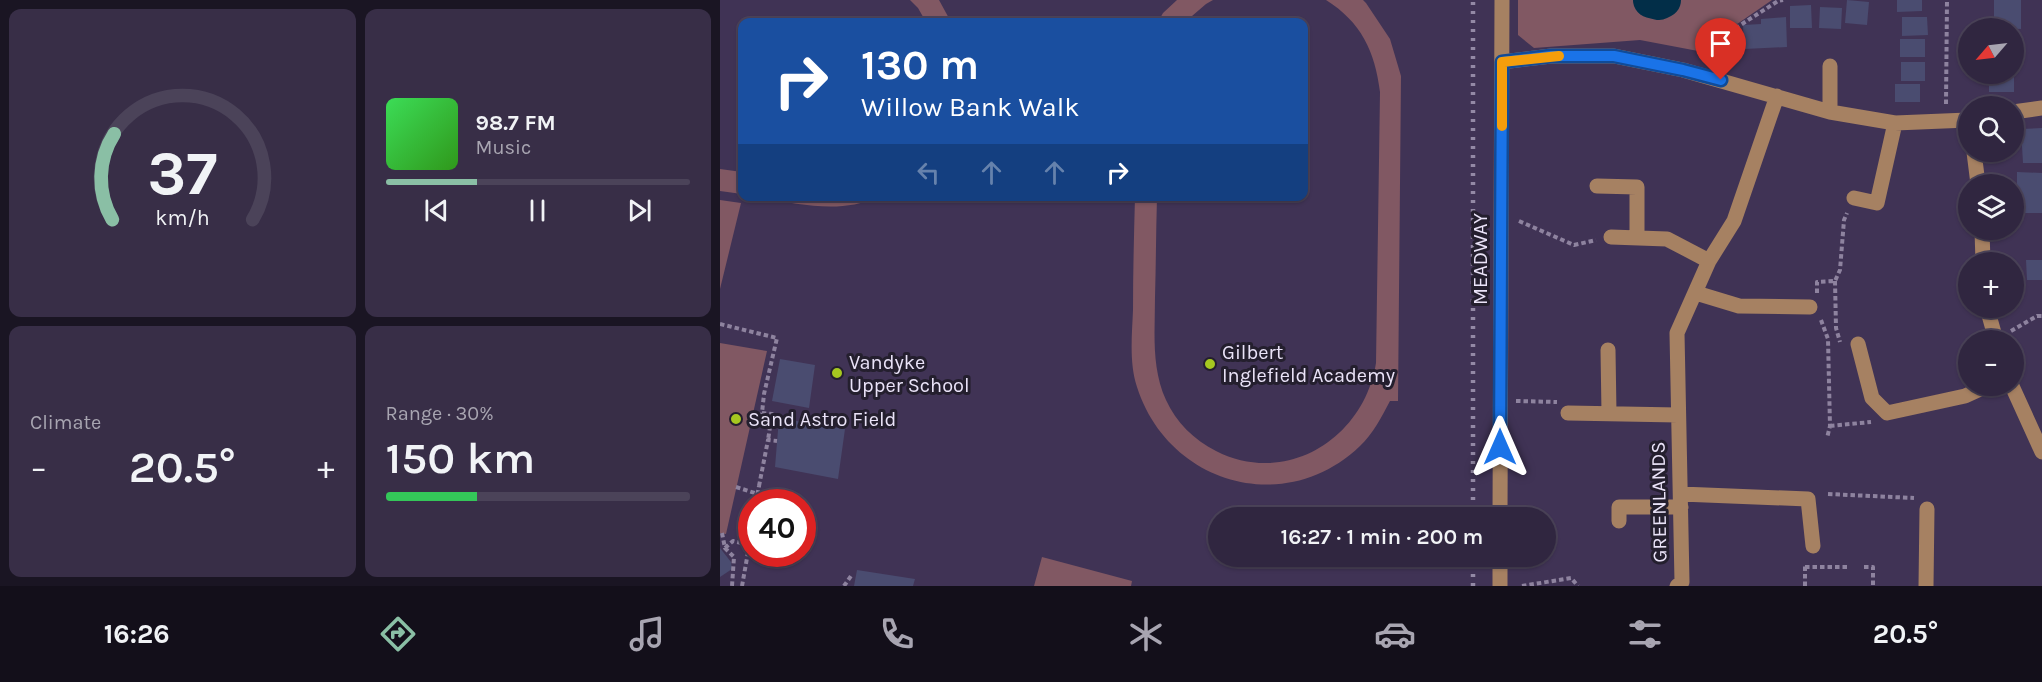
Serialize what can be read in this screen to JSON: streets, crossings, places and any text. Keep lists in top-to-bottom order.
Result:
{
  "streets": {
    "street": ["MEADWAY", "GREENLANDS"]
  },
  "places": ["Gilbert Inglefield Academy", "Vandyke Upper School", "Sand Astro Field"],
  "north": "bottom left",
  "page": {
    "map_buttons": ["+", "−"],
    "turn": ["130 m", "Willow Bank Walk"],
    "song": ["98.7 FM", "Music"],
    "tile": [
      "Climate",
      ["Range · 30%", "150 km"]
    ],
    "heat": ["−", "20.5°", "+"],
    "limit": "40",
    "trip": "16:27 · 1 min · 200 m",
    "tabs": ["16:26", "20.5°"],
    "gauge": ["37", "km/h"]
  }
}
